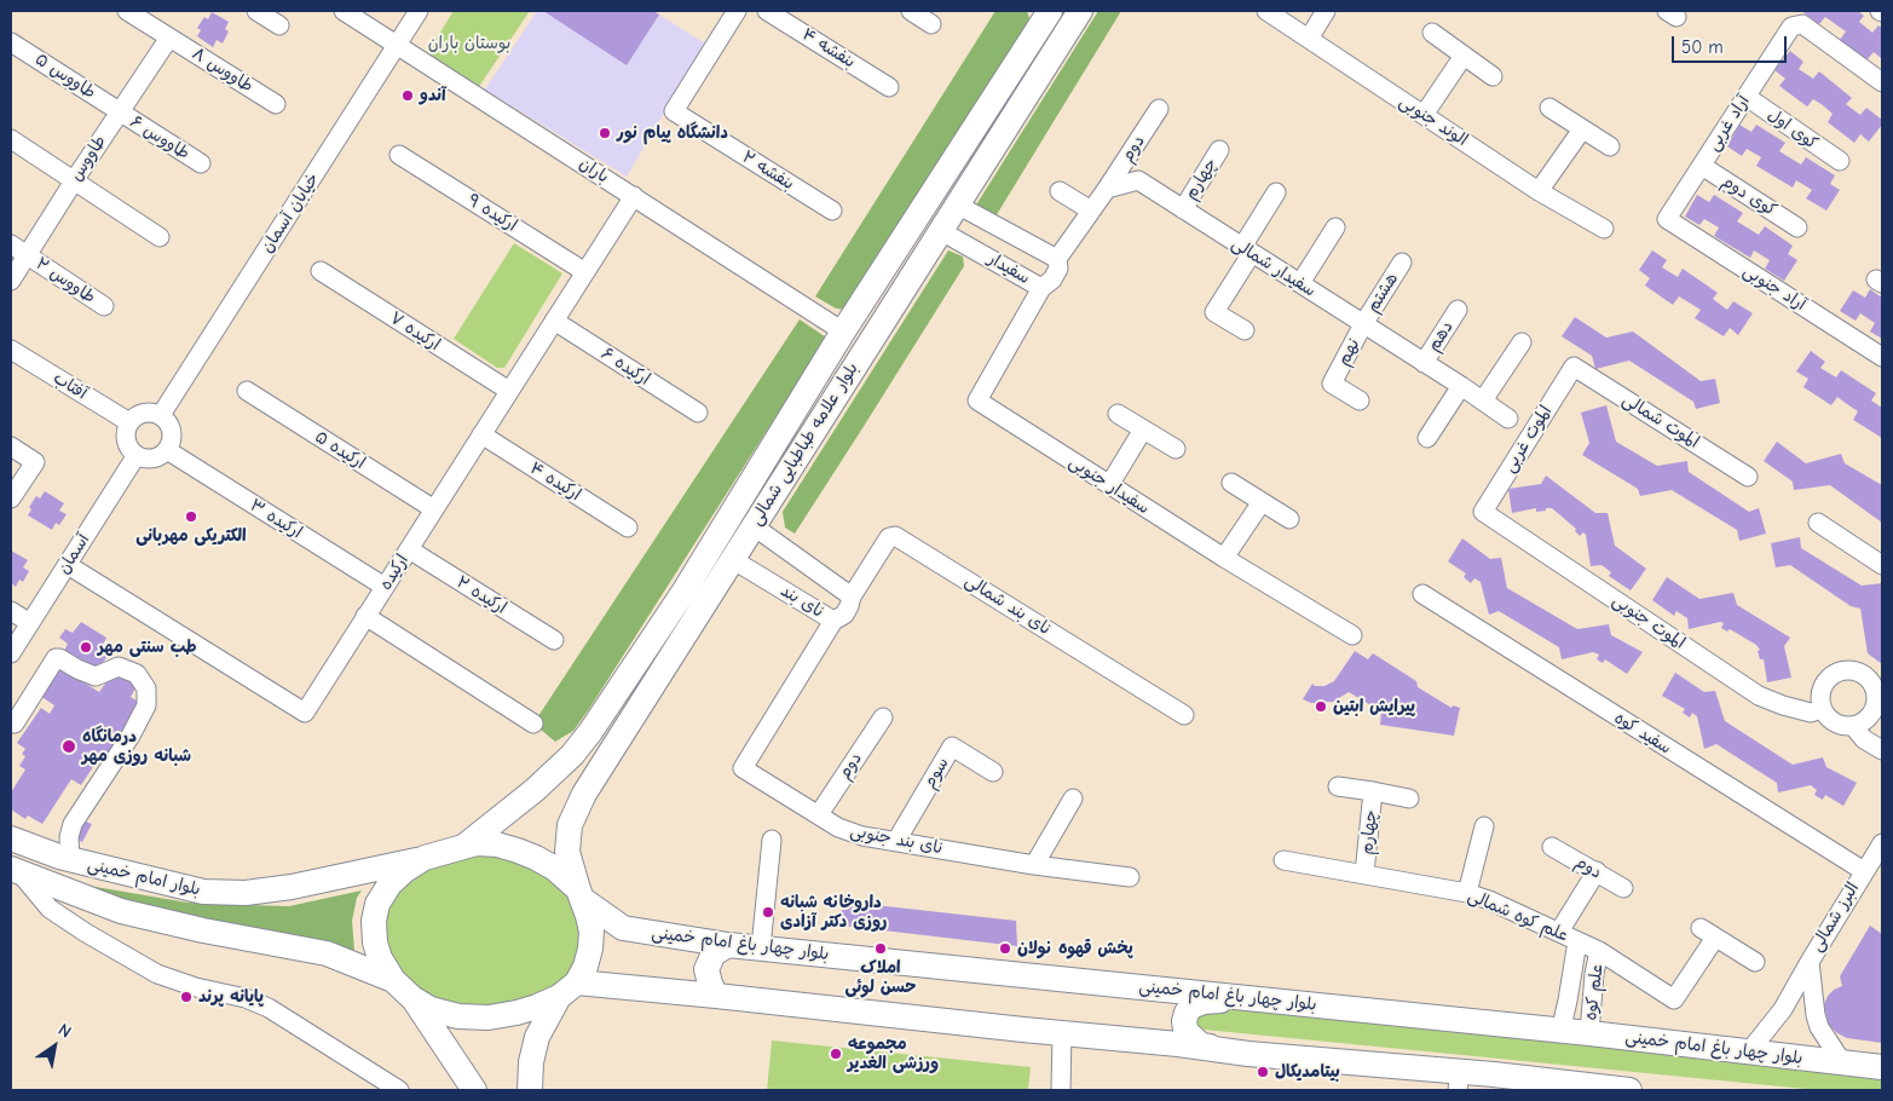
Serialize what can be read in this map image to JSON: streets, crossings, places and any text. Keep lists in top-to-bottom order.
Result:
{
  "streets": {
    "main road": ["بلوار علامه طباطبایی شمالی", "بلوار امام خمینی", "بلوار چهار باغ امام خمینی"],
    "street": [
      "بنفشه ۴",
      "طاووس ۸",
      "طاووس ۵",
      "الوند جنوبی",
      "آراد غربی",
      "کوی اول",
      "طاووس ۶",
      "دوم",
      "طاووس",
      "باران",
      "بنفشه ۲",
      "چهارم",
      "کوی دوم",
      "خیابان آسمان",
      "ارکیده ۹",
      "سفیدار شمالی",
      "سفیدار",
      "طاووس ۲",
      "آراد جنوبی",
      "هشتم",
      "ارکیده ۷",
      "دهم",
      "نهم",
      "ارکیده ۶",
      "آفتاب",
      "الموت شمالی",
      "الموت غربی",
      "ارکیده ۵",
      "ارکیده ۴",
      "سفیدار جنوبی",
      "ارکیده ۳",
      "آسمان",
      "ارکیده",
      "ارکیده ۲",
      "نای بند",
      "نای بند شمالی",
      "الموت جنوبی",
      "سفید کوه",
      "سوم",
      "نای بند جنوبی",
      "علم کوه شمالی",
      "البرز شمالی",
      "علم کوه"
    ]
  },
  "crossings": [
    ["طاووس ۸", "طاووس"],
    ["طاووس ۵", "طاووس ۶"],
    ["طاووس ۵", "طاووس"],
    ["آراد غربی", "کوی اول"],
    ["آراد غربی", "کوی دوم"],
    ["آراد غربی", "آراد جنوبی"],
    ["طاووس ۶", "طاووس"],
    ["دوم", "سفیدار شمالی"],
    ["دوم", "نای بند جنوبی"],
    ["طاووس", "طاووس ۲"],
    ["باران", "خیابان آسمان"],
    ["باران", "بلوار علامه طباطبایی شمالی"],
    ["باران", "ارکیده"],
    ["چهارم", "سفیدار شمالی"],
    ["چهارم", "علم کوه شمالی"],
    ["خیابان آسمان", "آفتاب"],
    ["خیابان آسمان", "ارکیده ۳"],
    ["خیابان آسمان", "آسمان"],
    ["ارکیده ۹", "ارکیده"],
    ["سفیدار شمالی", "هشتم"],
    ["سفیدار شمالی", "دهم"],
    ["سفیدار شمالی", "نهم"],
    ["سفیدار", "بلوار علامه طباطبایی شمالی"],
    ["سفیدار", "سفیدار جنوبی"],
    ["هشتم", "نهم"],
    ["ارکیده ۷", "ارکیده"],
    ["ارکیده ۶", "ارکیده"],
    ["آفتاب", "ارکیده ۳"],
    ["آفتاب", "آسمان"],
    ["الموت شمالی", "الموت غربی"],
    ["الموت غربی", "الموت جنوبی"],
    ["بلوار علامه طباطبایی شمالی", "نای بند"],
    ["بلوار علامه طباطبایی شمالی", "بلوار امام خمینی"],
    ["بلوار علامه طباطبایی شمالی", "بلوار چهار باغ امام خمینی"],
    ["ارکیده ۵", "ارکیده"],
    ["ارکیده ۴", "ارکیده"],
    ["ارکیده ۳", "آسمان"],
    ["ارکیده ۳", "ارکیده"],
    ["آسمان", "ارکیده"],
    ["ارکیده", "ارکیده ۲"],
    ["نای بند", "نای بند شمالی"],
    ["نای بند", "نای بند جنوبی"],
    ["سفید کوه", "البرز شمالی"],
    ["سوم", "نای بند جنوبی"],
    ["بلوار امام خمینی", "بلوار چهار باغ امام خمینی"],
    ["علم کوه شمالی", "علم کوه"],
    ["البرز شمالی", "بلوار چهار باغ امام خمینی"],
    ["بلوار چهار باغ امام خمینی", "علم کوه"]
  ],
  "parks": ["بوستان باران"],
  "places": [
    "آندو",
    "دانشگاه پیام نور",
    "الکتریکی مهربانی",
    "طب سنتی مهر",
    "پیرایش ابتین",
    "درمانگاه شبانه روزی مهر",
    "داروخانه شبانه روزی دکتر آزادی",
    "املاک حسن لوئی",
    "پخش قهوه نولان",
    "پایانه پرند",
    "مجموعه ورزشی الغدیر",
    "بیتامدیکال"
  ],
  "scale_bar": "50 m",
  "north": "top right"
}
